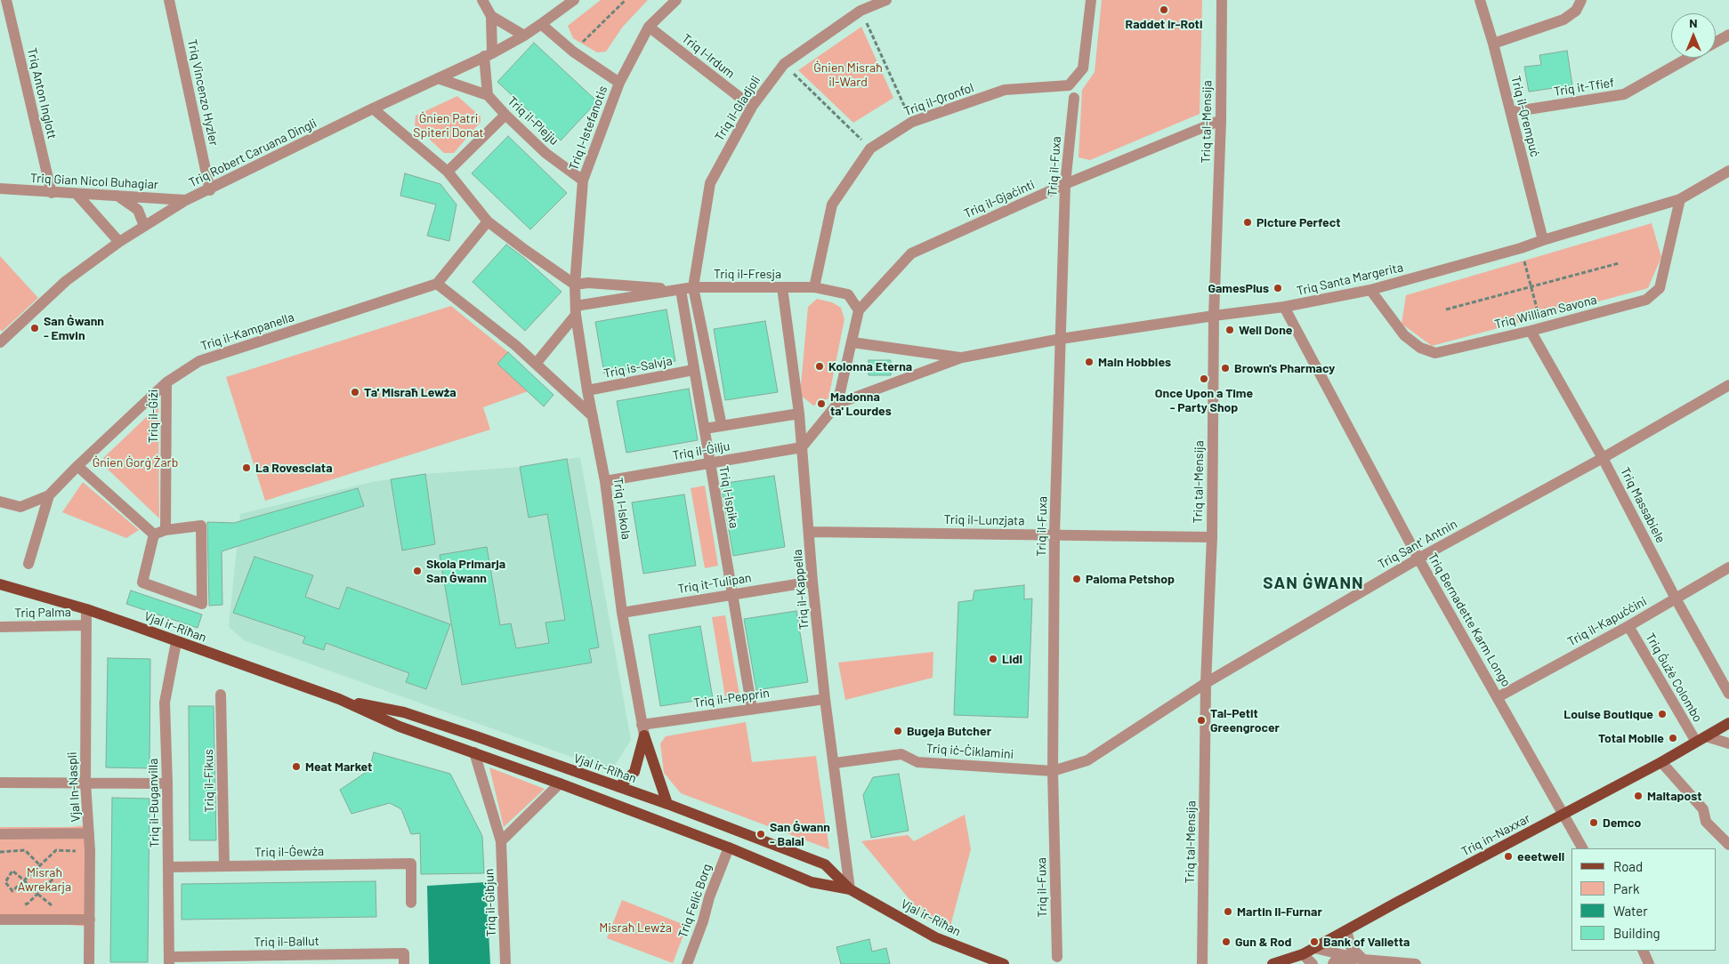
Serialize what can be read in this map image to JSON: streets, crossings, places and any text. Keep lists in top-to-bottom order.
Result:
{
  "streets": {
    "main road": ["Vjal ir-Riħan", "Triq in-Naxxar"],
    "street": [
      "Triq l-Irdum",
      "Triq it-Tfief",
      "Triq Vincenzo Hyzler",
      "Triq Anton Inglott",
      "Triq il-Qronfol",
      "Triq il-Gladjoli",
      "Triq il-Qrempuċ",
      "Triq il-Plejju",
      "Triq tal-Mensija",
      "Triq l-Istefanotis",
      "Triq Robert Caruana Dingli",
      "Triq il-Fuxa",
      "Triq Gian Nicol Buhagiar",
      "Triq il-Gjaċinti",
      "Triq il-Fresja",
      "Triq Santa Margerita",
      "Triq William Savona",
      "Triq il-Kampanella",
      "Triq is-Salvja",
      "Triq il-Ġiżi",
      "Triq il-Ġilju",
      "Triq l-Ispika",
      "Triq Massabiele",
      "Triq l-Iskola",
      "Triq il-Lunzjata",
      "Triq Sant' Antnin",
      "Triq it-Tulipan",
      "Triq il-Kappella",
      "Triq Palma",
      "Triq Bernadette Karm Longo",
      "Triq il-Kapuċċini",
      "Triq Ġużè Colombo",
      "Triq il-Pepprin",
      "Triq iċ-Ċiklamini",
      "Triq il-Fikus",
      "Vjal In-Naspli",
      "Triq il-Buganvilla",
      "Triq il-Ġewża",
      "Triq Feliċ Borg",
      "Triq il-Ġibjun",
      "Triq il-Ballut"
    ]
  },
  "crossings": [
    ["Triq l-Irdum", "Triq il-Gladjoli"],
    ["Triq l-Irdum", "Triq l-Istefanotis"],
    ["Triq it-Tfief", "Triq il-Qrempuċ"],
    ["Triq Vincenzo Hyzler", "Triq Robert Caruana Dingli"],
    ["Triq Anton Inglott", "Triq Gian Nicol Buhagiar"],
    ["Triq il-Qronfol", "Triq il-Fresja"],
    ["Triq il-Gladjoli", "Triq il-Fresja"],
    ["Triq il-Qrempuċ", "Triq Santa Margerita"],
    ["Triq il-Plejju", "Triq l-Istefanotis"],
    ["Triq il-Plejju", "Triq Robert Caruana Dingli"],
    ["Triq tal-Mensija", "Triq il-Gjaċinti"],
    ["Triq tal-Mensija", "Triq Santa Margerita"],
    ["Triq tal-Mensija", "Triq il-Lunzjata"],
    ["Triq tal-Mensija", "Triq Sant' Antnin"],
    ["Triq l-Istefanotis", "Triq il-Fresja"],
    ["Triq l-Istefanotis", "Triq l-Iskola"],
    ["Triq Robert Caruana Dingli", "Triq Gian Nicol Buhagiar"],
    ["Triq il-Fuxa", "Triq il-Gjaċinti"],
    ["Triq il-Fuxa", "Triq Santa Margerita"],
    ["Triq il-Fuxa", "Triq il-Lunzjata"],
    ["Triq il-Fuxa", "Triq Sant' Antnin"],
    ["Triq il-Fuxa", "Triq iċ-Ċiklamini"],
    ["Triq il-Fresja", "Triq l-Ispika"],
    ["Triq il-Fresja", "Triq l-Iskola"],
    ["Triq il-Fresja", "Triq il-Kappella"],
    ["Triq Santa Margerita", "Triq William Savona"],
    ["Triq Santa Margerita", "Triq Bernadette Karm Longo"],
    ["Triq William Savona", "Triq Massabiele"],
    ["Triq il-Kampanella", "Triq il-Ġiżi"],
    ["Triq is-Salvja", "Triq l-Ispika"],
    ["Triq is-Salvja", "Triq l-Iskola"],
    ["Triq il-Ġilju", "Triq l-Ispika"],
    ["Triq il-Ġilju", "Triq l-Iskola"],
    ["Triq il-Ġilju", "Triq il-Kappella"],
    ["Triq l-Ispika", "Triq it-Tulipan"],
    ["Triq l-Ispika", "Triq il-Pepprin"],
    ["Triq Massabiele", "Triq Sant' Antnin"],
    ["Triq Massabiele", "Triq il-Kapuċċini"],
    ["Triq l-Iskola", "Triq it-Tulipan"],
    ["Triq l-Iskola", "Triq il-Pepprin"],
    ["Triq il-Lunzjata", "Triq il-Kappella"],
    ["Triq Sant' Antnin", "Triq Bernadette Karm Longo"],
    ["Triq Sant' Antnin", "Triq iċ-Ċiklamini"],
    ["Triq it-Tulipan", "Triq il-Kappella"],
    ["Triq il-Kappella", "Vjal ir-Riħan"],
    ["Triq il-Kappella", "Triq il-Pepprin"],
    ["Triq il-Kappella", "Triq iċ-Ċiklamini"],
    ["Triq Palma", "Vjal In-Naspli"],
    ["Triq Bernadette Karm Longo", "Triq il-Kapuċċini"],
    ["Triq Bernadette Karm Longo", "Triq in-Naxxar"],
    ["Triq il-Kapuċċini", "Triq Ġużè Colombo"],
    ["Vjal ir-Riħan", "Vjal In-Naspli"],
    ["Vjal ir-Riħan", "Triq il-Buganvilla"],
    ["Vjal ir-Riħan", "Triq Feliċ Borg"],
    ["Vjal ir-Riħan", "Triq il-Ġibjun"],
    ["Triq Ġużè Colombo", "Triq in-Naxxar"],
    ["Triq il-Fikus", "Triq il-Ġewża"],
    ["Triq il-Buganvilla", "Triq il-Ġewża"],
    ["Triq il-Buganvilla", "Triq il-Ballut"]
  ],
  "districts": ["SAN ĠWANN"],
  "parks": [
    "Ġnien Misraħ il-Ward",
    "Ġnien Patri Spiteri Donat",
    "Ġnien Ġorġ Żarb",
    "Misraħ Awrekarja",
    "Misraħ Lewża"
  ],
  "places": [
    "Raddet ir-Roti",
    "Picture Perfect",
    "GamesPlus",
    "San Ġwann - Emvin",
    "Well Done",
    "Main Hobbies",
    "Kolonna Eterna",
    "Brown's Pharmacy",
    "Once Upon a Time - Party Shop",
    "Ta' Misraħ Lewża",
    "Madonna ta' Lourdes",
    "La Rovesciata",
    "Skola Primarja San Ġwann",
    "Paloma Petshop",
    "Lidl",
    "Louise Boutique",
    "Tal-Petit Greengrocer",
    "Bugeja Butcher",
    "Total Mobile",
    "Meat Market",
    "Maltapost",
    "Demco",
    "San Ġwann - Balal",
    "eeetwell",
    "Martin Il-Furnar",
    "Gun & Rod",
    "Bank of Valletta"
  ],
  "legend": [
    "Road",
    "Park",
    "Water",
    "Building"
  ],
  "north": "top"
}
